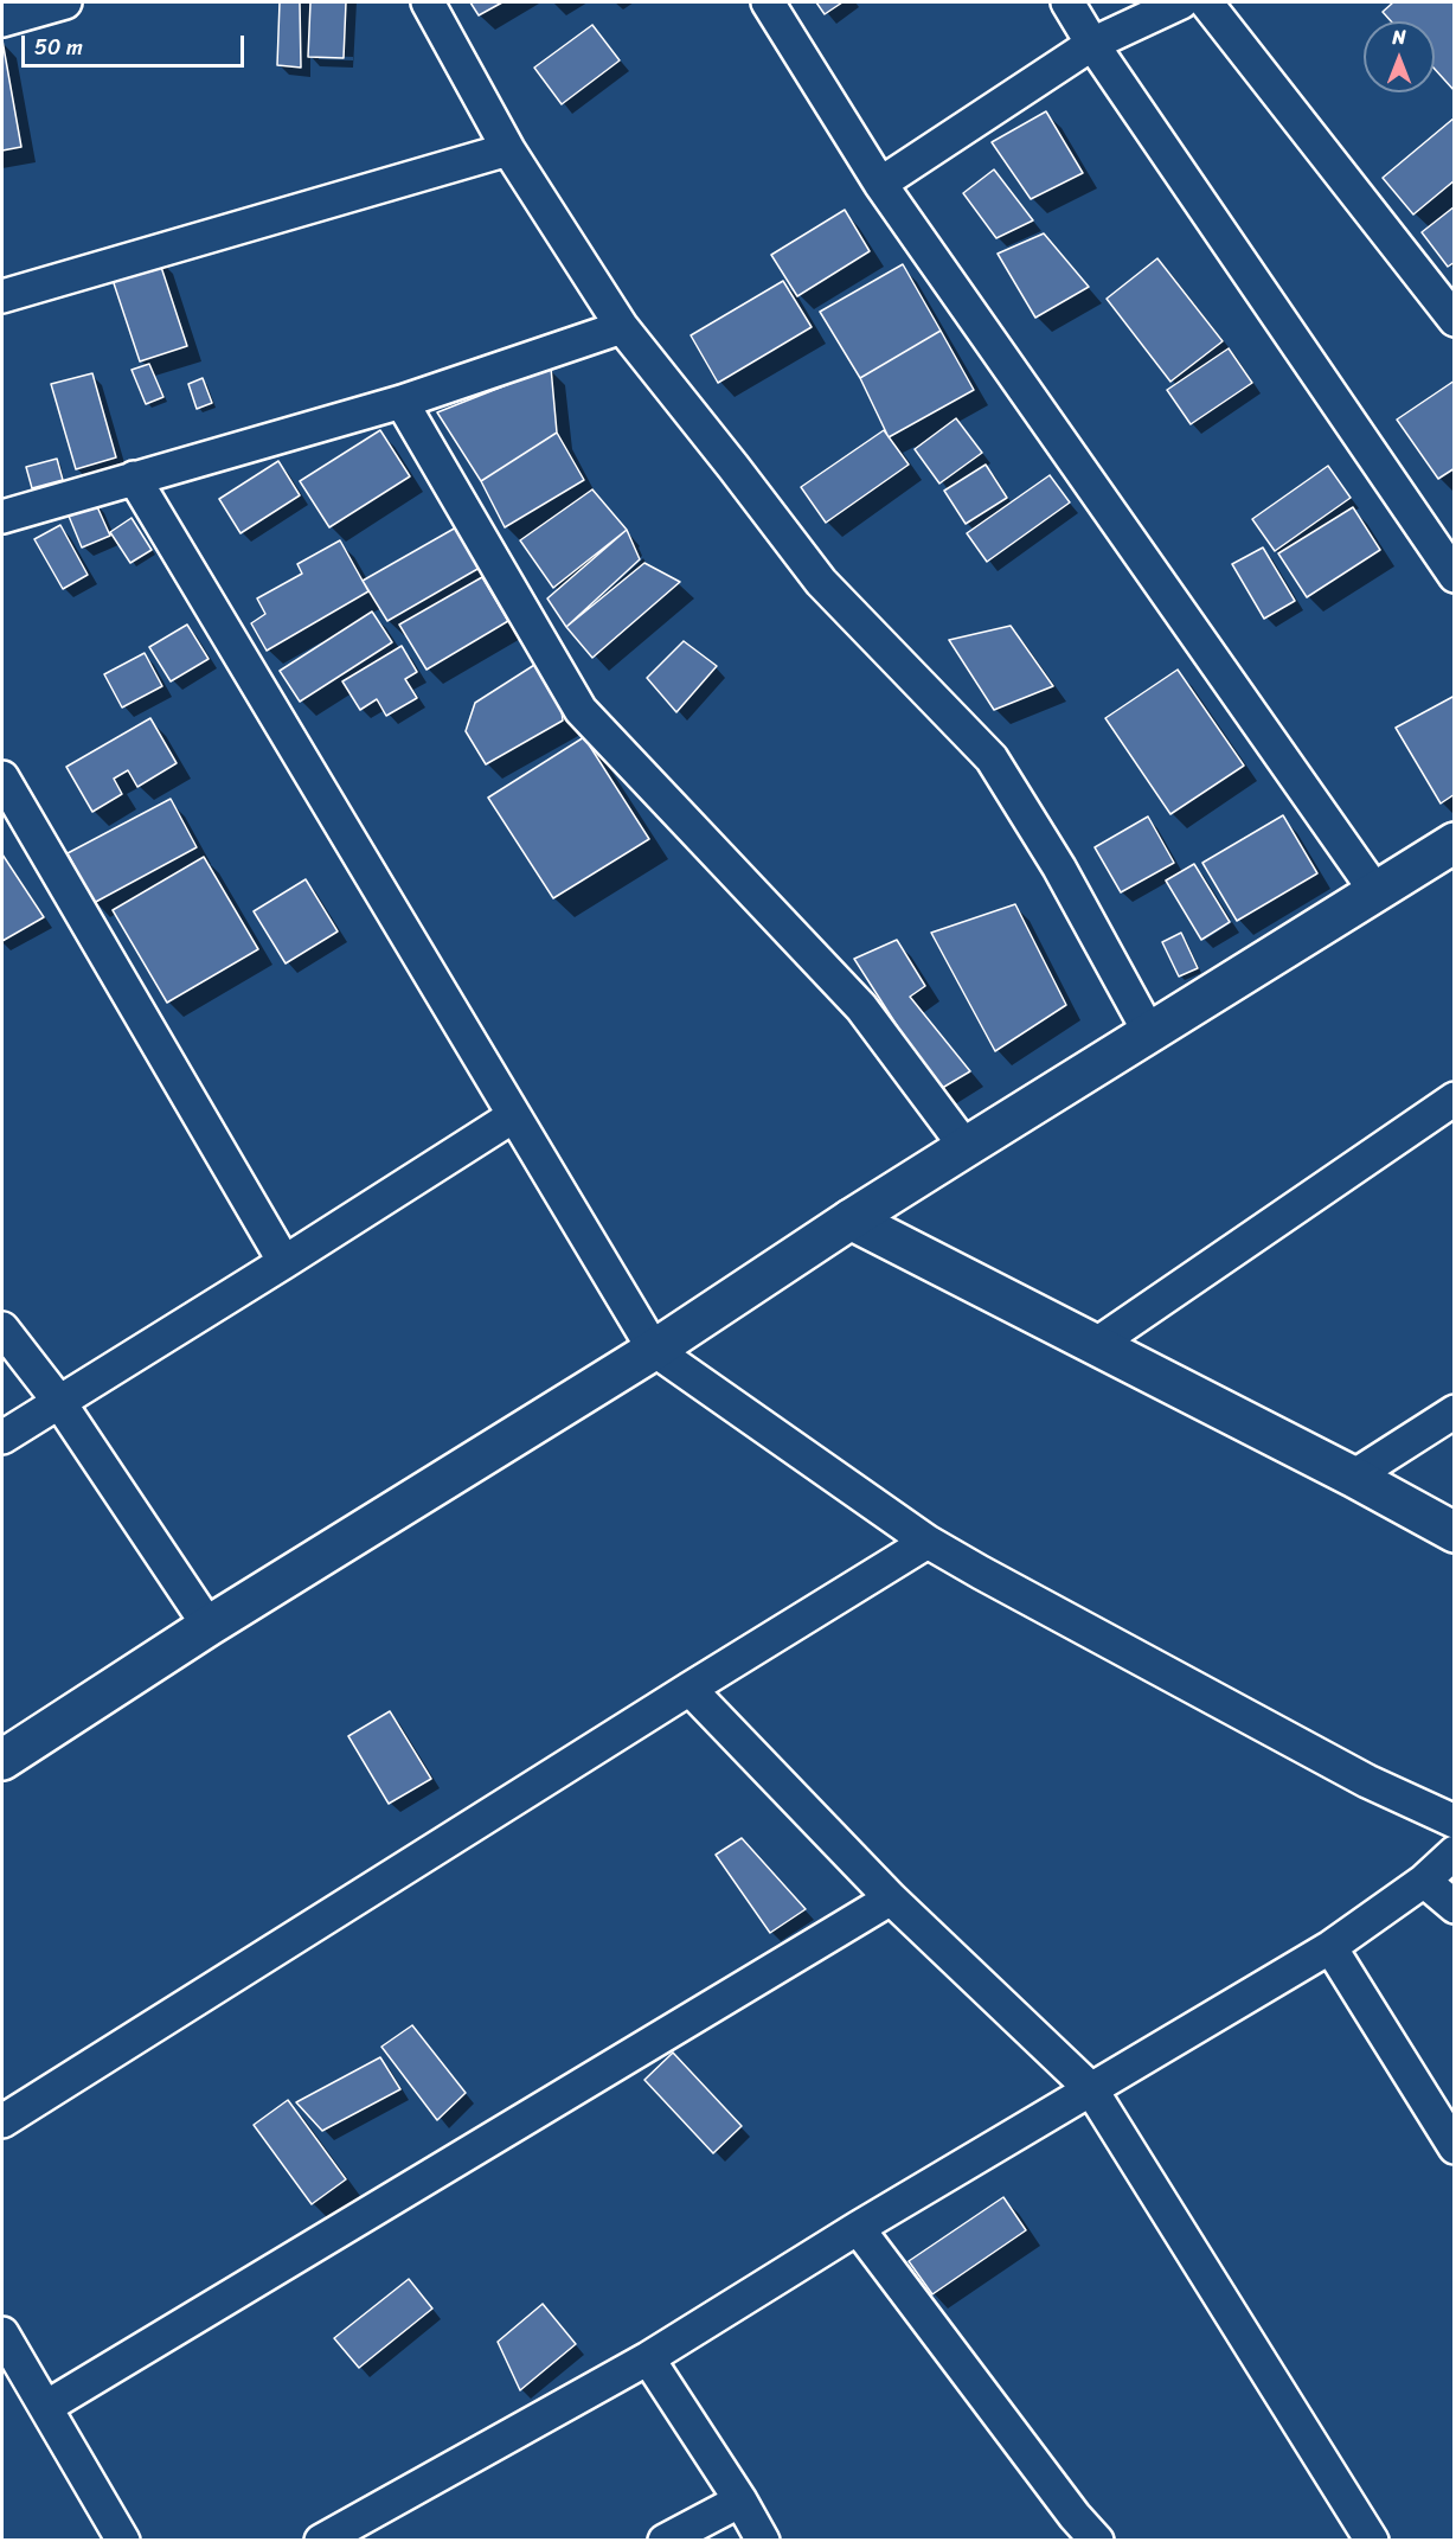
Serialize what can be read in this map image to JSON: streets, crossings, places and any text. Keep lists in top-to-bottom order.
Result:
{
  "scale_bar": "50 m",
  "north": "top"
}
